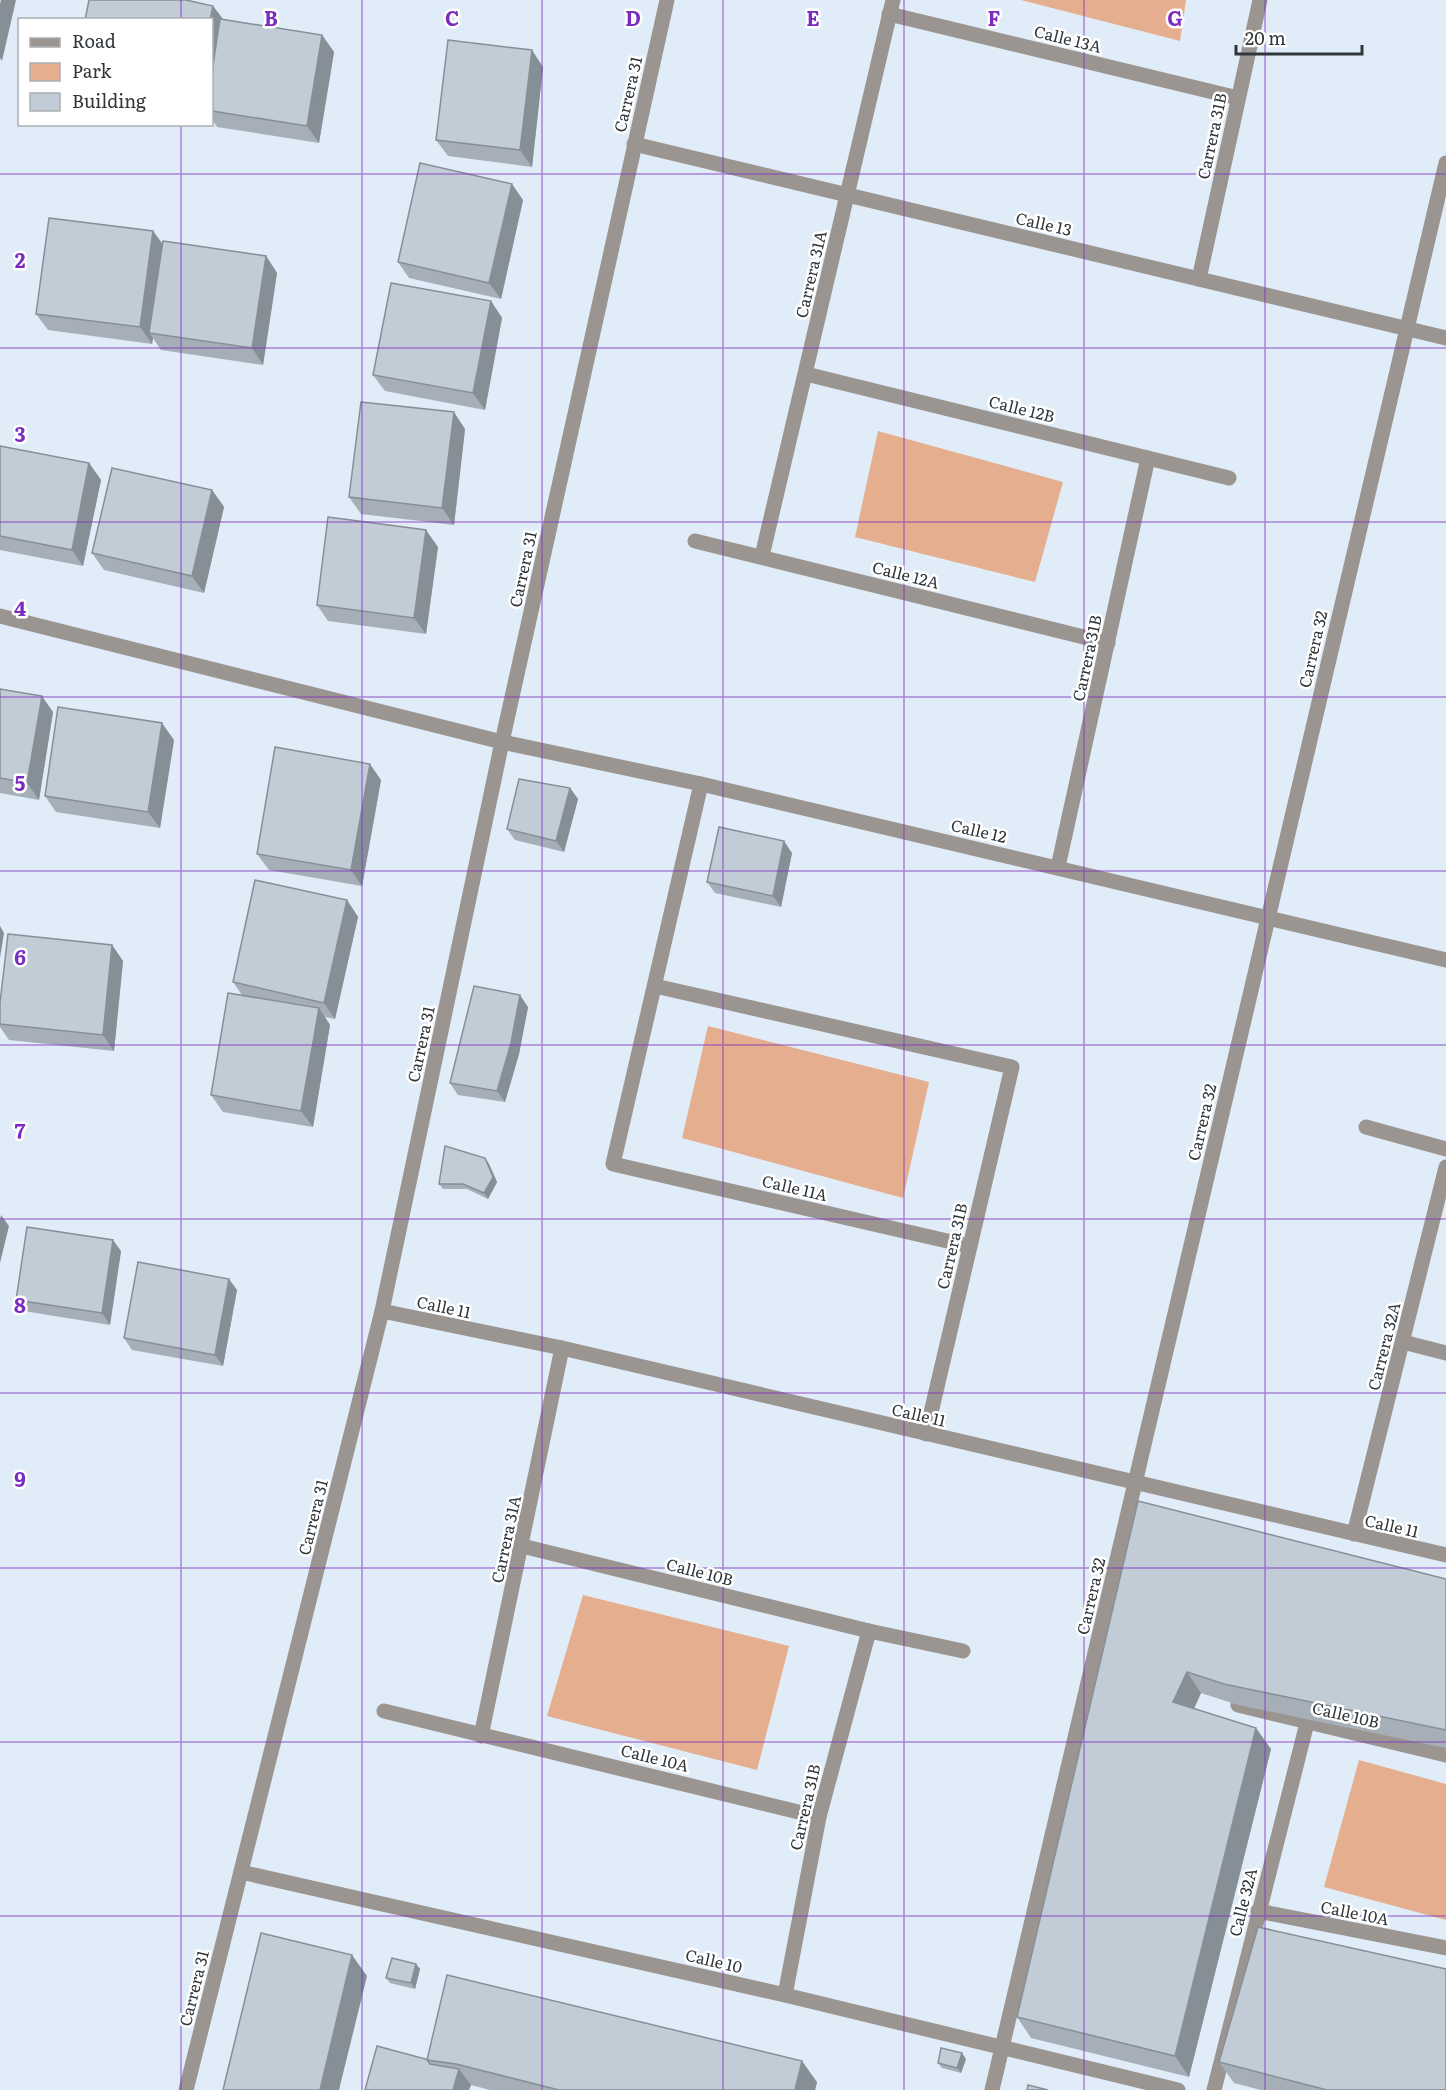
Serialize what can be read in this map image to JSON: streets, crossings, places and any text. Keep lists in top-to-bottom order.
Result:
{
  "streets": {
    "street": [
      "Calle 13A",
      "Carrera 31",
      "Carrera 31B",
      "Calle 13",
      "Carrera 31A",
      "Calle 12B",
      "Calle 12A",
      "Carrera 32",
      "Calle 12",
      "Calle 11A",
      "Calle 11",
      "Carrera 32A",
      "Calle 10B",
      "Calle 10A",
      "Calle 32A",
      "Calle 10"
    ]
  },
  "crossings": [
    ["Calle 13A", "Carrera 31B"],
    ["Calle 13A", "Carrera 31A"],
    ["Carrera 31", "Calle 13"],
    ["Carrera 31", "Calle 12"],
    ["Carrera 31", "Calle 11"],
    ["Carrera 31", "Calle 10"],
    ["Carrera 31B", "Calle 13"],
    ["Carrera 31B", "Calle 12B"],
    ["Carrera 31B", "Calle 12A"],
    ["Carrera 31B", "Calle 12"],
    ["Carrera 31B", "Calle 11A"],
    ["Carrera 31B", "Calle 11"],
    ["Carrera 31B", "Calle 10B"],
    ["Carrera 31B", "Calle 10A"],
    ["Carrera 31B", "Calle 10"],
    ["Calle 13", "Carrera 31A"],
    ["Calle 13", "Carrera 32"],
    ["Carrera 31A", "Calle 12B"],
    ["Carrera 31A", "Calle 12A"],
    ["Carrera 31A", "Calle 11"],
    ["Carrera 31A", "Calle 10B"],
    ["Carrera 31A", "Calle 10A"],
    ["Carrera 32", "Calle 12"],
    ["Carrera 32", "Calle 11"],
    ["Carrera 32", "Calle 10"],
    ["Calle 11", "Carrera 32A"],
    ["Calle 10B", "Calle 32A"],
    ["Calle 10A", "Calle 32A"]
  ],
  "legend": ["Road", "Park", "Building"],
  "scale_bar": "20 m",
  "grid": {
    "columns": [
      "B",
      "C",
      "D",
      "E",
      "F",
      "G"
    ],
    "rows": [
      "2",
      "3",
      "4",
      "5",
      "6",
      "7",
      "8",
      "9"
    ]
  }
}
